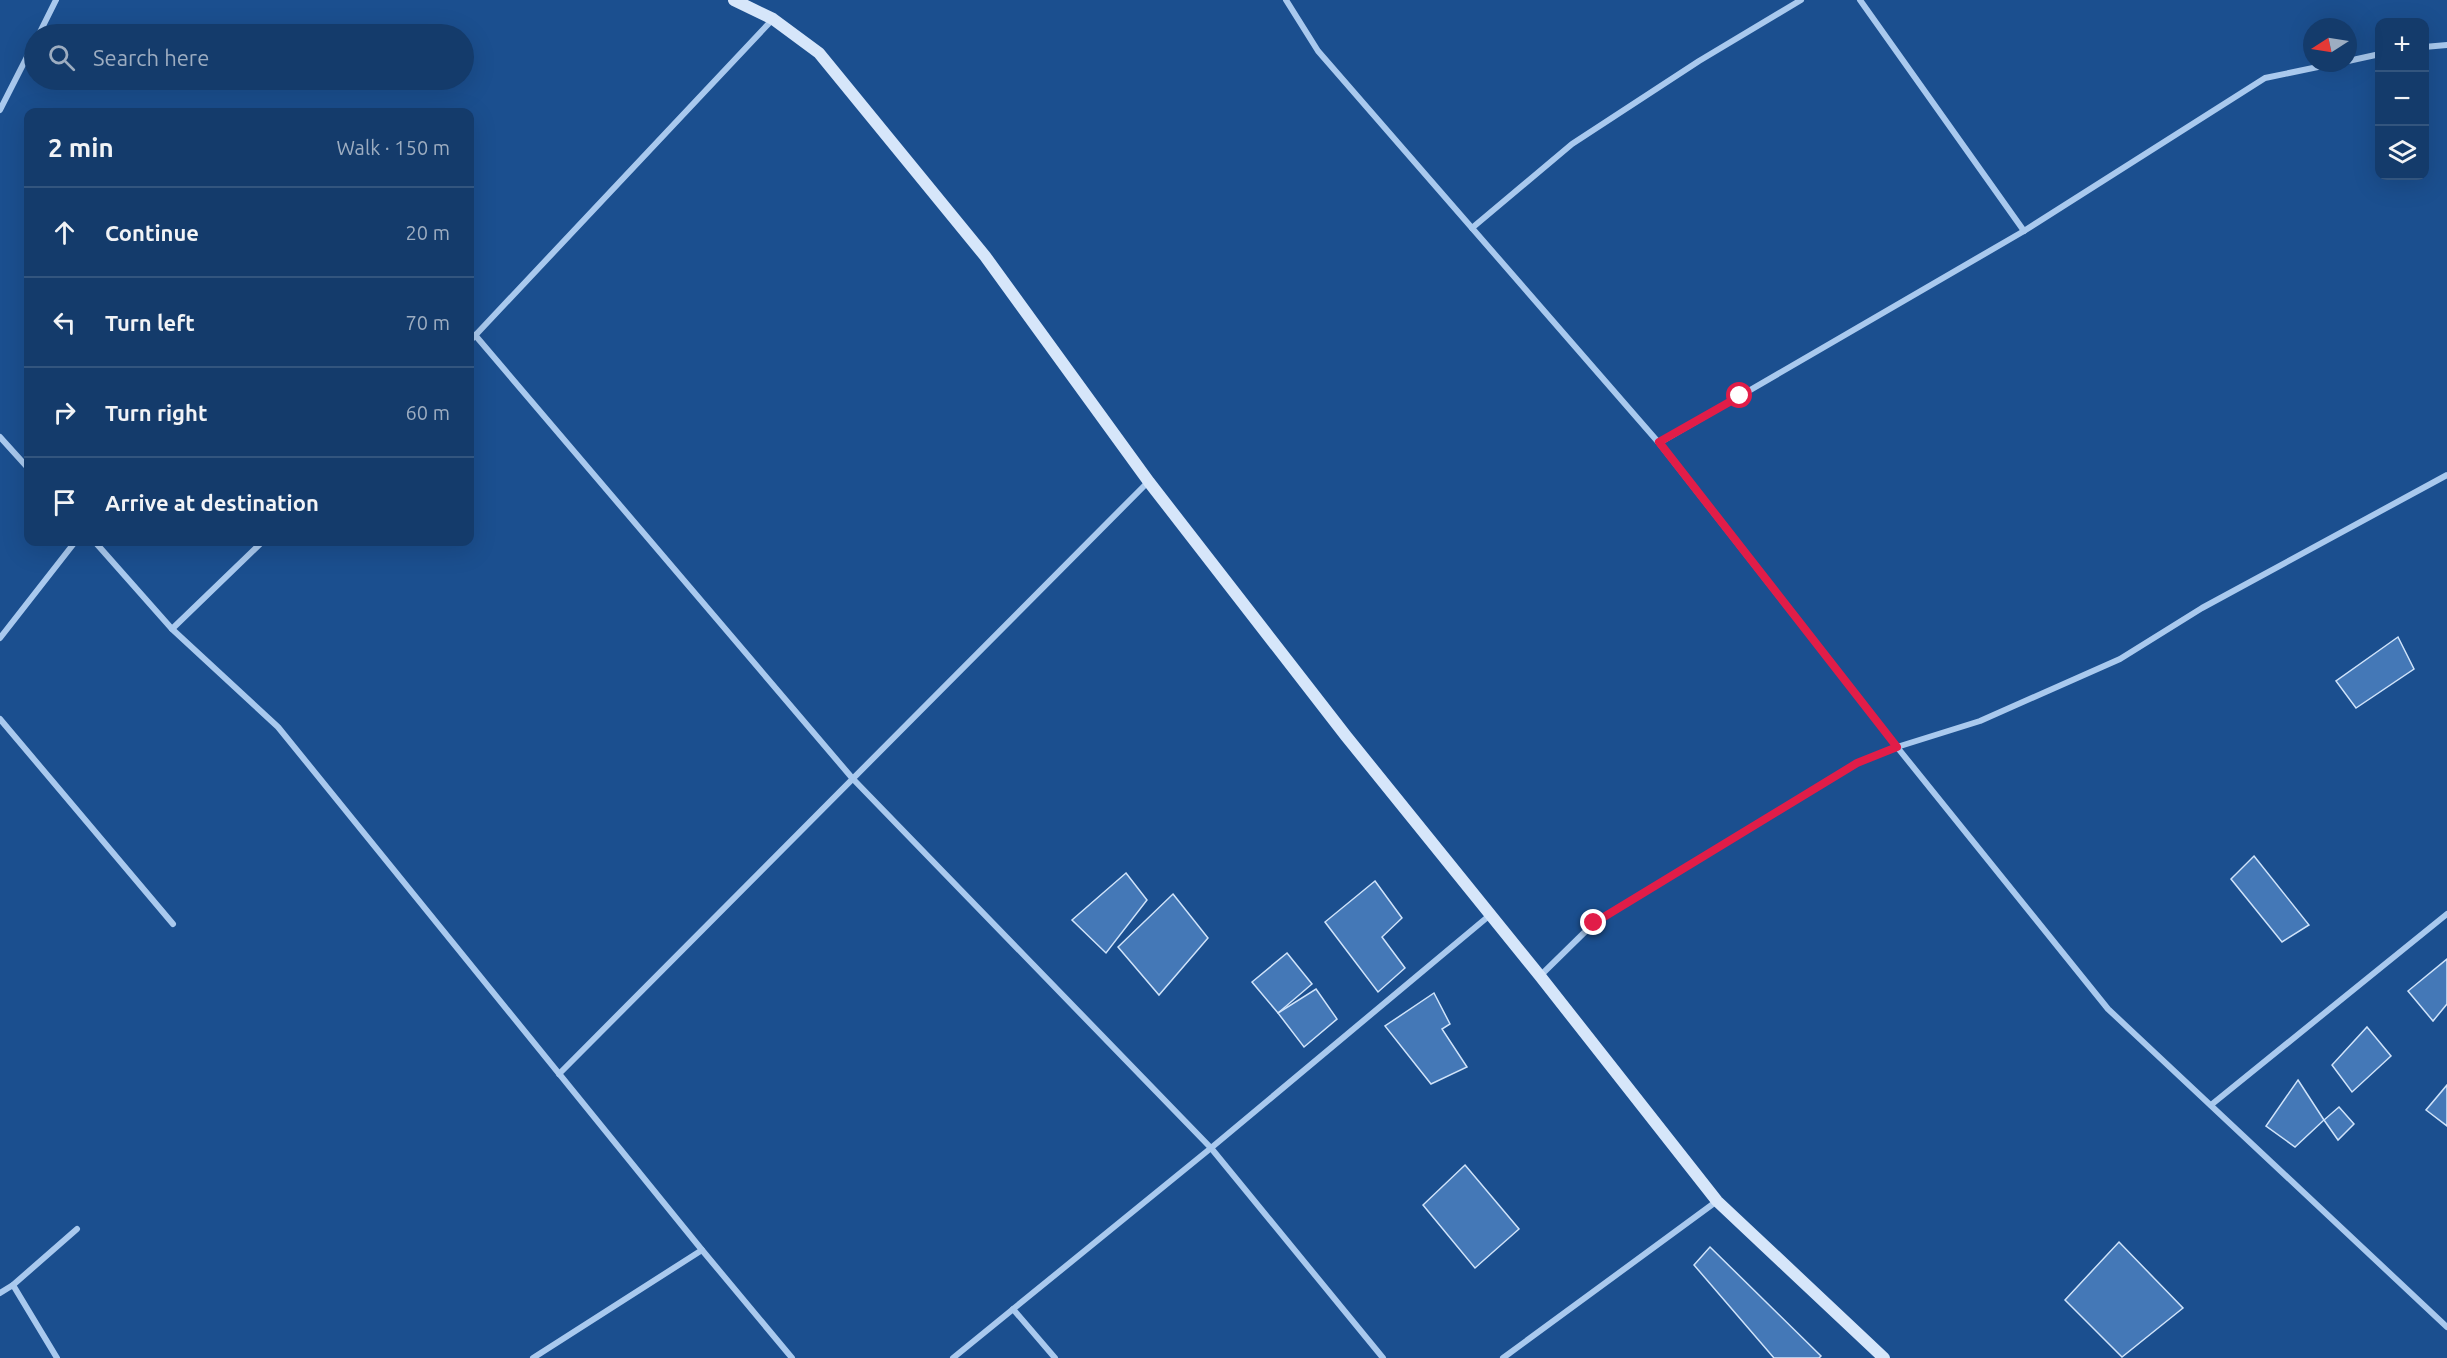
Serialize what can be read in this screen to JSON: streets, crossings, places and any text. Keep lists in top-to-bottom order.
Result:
{
  "north": "left",
  "page": {
    "map_buttons": ["+", "−"],
    "search": "Search here",
    "heading": ["2 min", "Walk · 150 m"],
    "list": [
      ["Continue", "20 m"],
      ["Turn left", "70 m"],
      ["Turn right", "60 m"],
      "Arrive at destination"
    ]
  }
}
